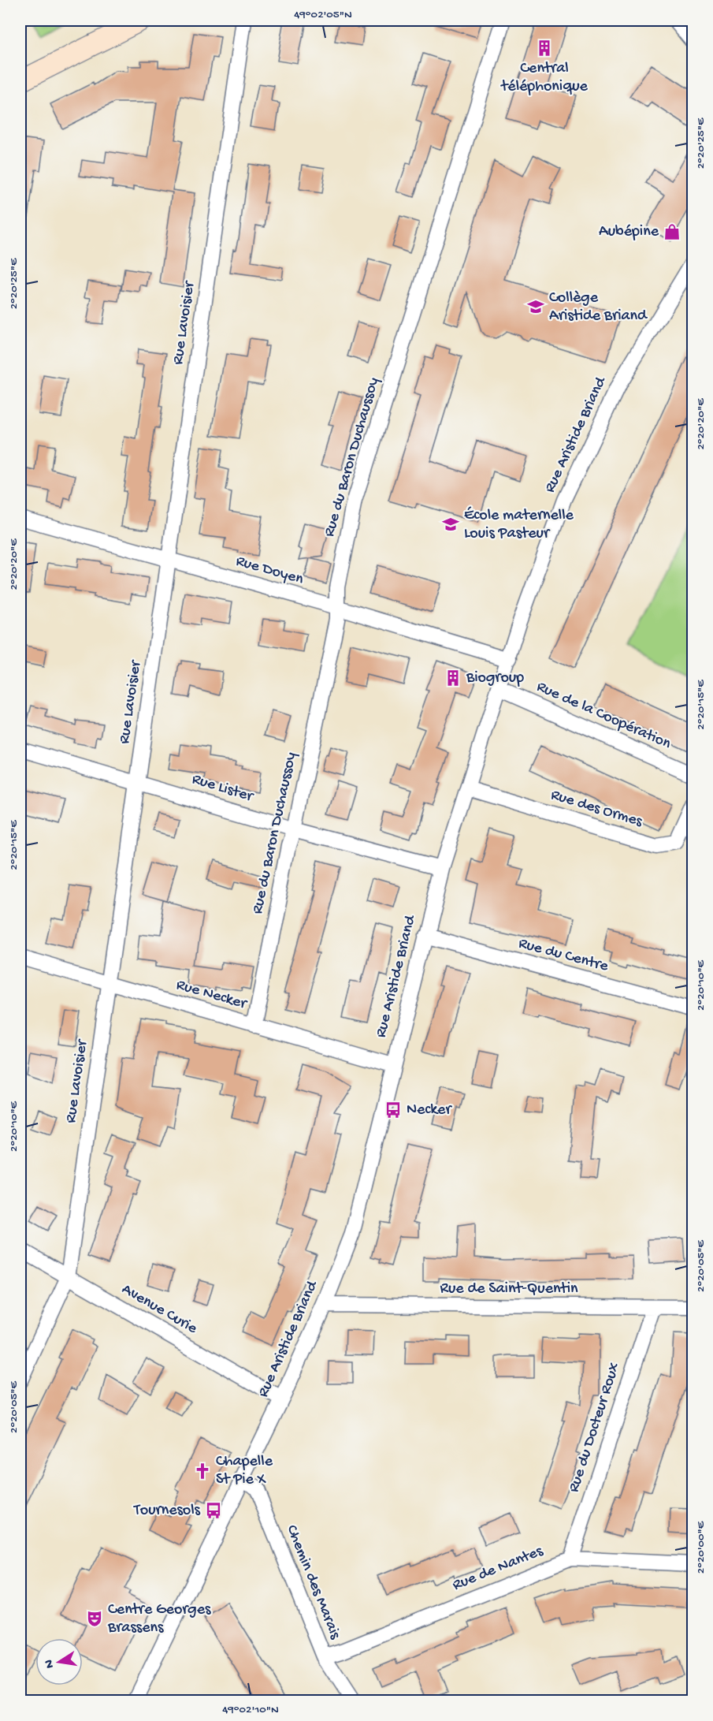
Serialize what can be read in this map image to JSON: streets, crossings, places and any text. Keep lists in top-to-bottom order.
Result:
{
  "streets": {
    "street": [
      "Rue Lavoisier",
      "Rue Aristide Briand",
      "Rue du Baron Duchaussoy",
      "Rue Doyen",
      "Rue de la Coopération",
      "Rue Lister",
      "Rue des Ormes",
      "Rue du Centre",
      "Rue Necker",
      "Rue de Saint-Quentin",
      "Avenue Curie",
      "Rue du Docteur Roux",
      "Rue de Nantes",
      "Chemin des Marais"
    ]
  },
  "crossings": [
    ["Rue Lavoisier", "Rue Doyen"],
    ["Rue Lavoisier", "Rue Lister"],
    ["Rue Lavoisier", "Rue Necker"],
    ["Rue Lavoisier", "Avenue Curie"],
    ["Rue Aristide Briand", "Rue Doyen"],
    ["Rue Aristide Briand", "Rue de la Coopération"],
    ["Rue Aristide Briand", "Rue Lister"],
    ["Rue Aristide Briand", "Rue des Ormes"],
    ["Rue Aristide Briand", "Rue du Centre"],
    ["Rue Aristide Briand", "Rue Necker"],
    ["Rue Aristide Briand", "Rue de Saint-Quentin"],
    ["Rue Aristide Briand", "Avenue Curie"],
    ["Rue Aristide Briand", "Chemin des Marais"],
    ["Rue du Baron Duchaussoy", "Rue Doyen"],
    ["Rue du Baron Duchaussoy", "Rue Lister"],
    ["Rue du Baron Duchaussoy", "Rue Necker"],
    ["Rue de Saint-Quentin", "Rue du Docteur Roux"],
    ["Rue du Docteur Roux", "Rue de Nantes"],
    ["Rue de Nantes", "Chemin des Marais"]
  ],
  "places": {
    "building": ["Central téléphonique", "Biogroup"],
    "shop": ["Aubépine"],
    "school or university": ["Collège Aristide Briand", "École maternelle Louis Pasteur"],
    "bus stop": ["Necker", "Tournesols"],
    "church": ["Chapelle St Pie X"],
    "theatre": ["Centre Georges Brassens"]
  },
  "north": "left",
  "coordinates": [
    "49°02'05\"N",
    "2°20'25\"E",
    "2°20'20\"E",
    "2°20'15\"E",
    "2°20'10\"E",
    "2°20'05\"E",
    "2°20'00\"E",
    "49°02'10\"N"
  ]
}
